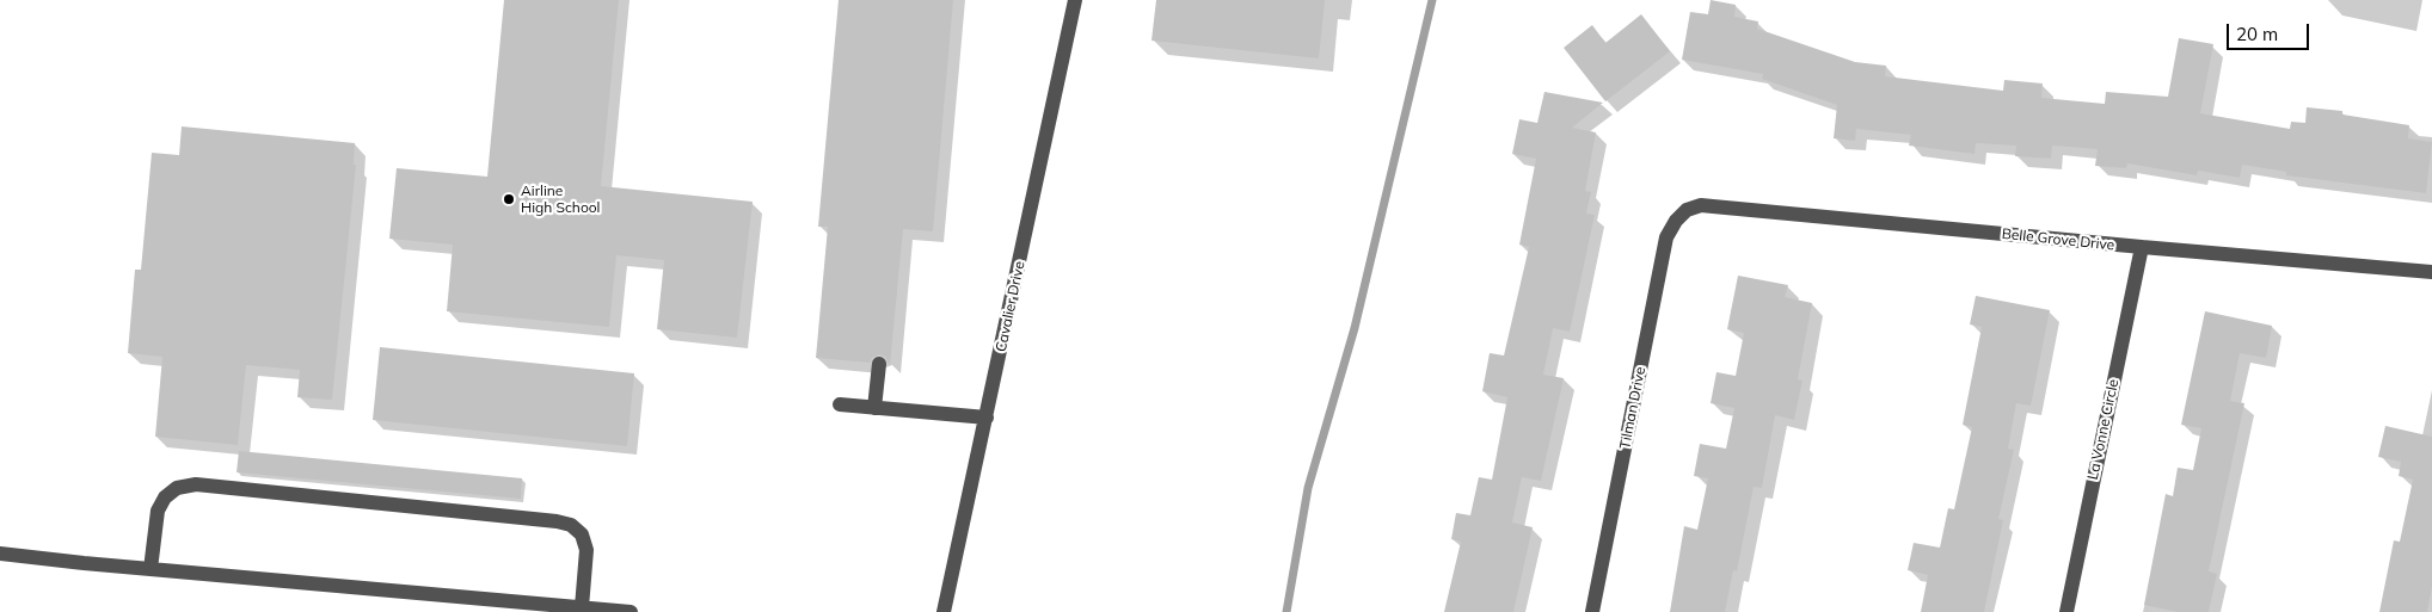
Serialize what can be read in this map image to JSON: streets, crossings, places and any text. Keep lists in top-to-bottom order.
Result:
{
  "streets": {
    "street": [
      "Belle Grove Drive",
      "Cavalier Drive",
      "Tilman Drive",
      "La Vonne Circle"
    ]
  },
  "crossings": [
    ["Belle Grove Drive", "Tilman Drive"],
    ["Belle Grove Drive", "La Vonne Circle"]
  ],
  "places": ["Airline High School"],
  "scale_bar": "20 m"
}
